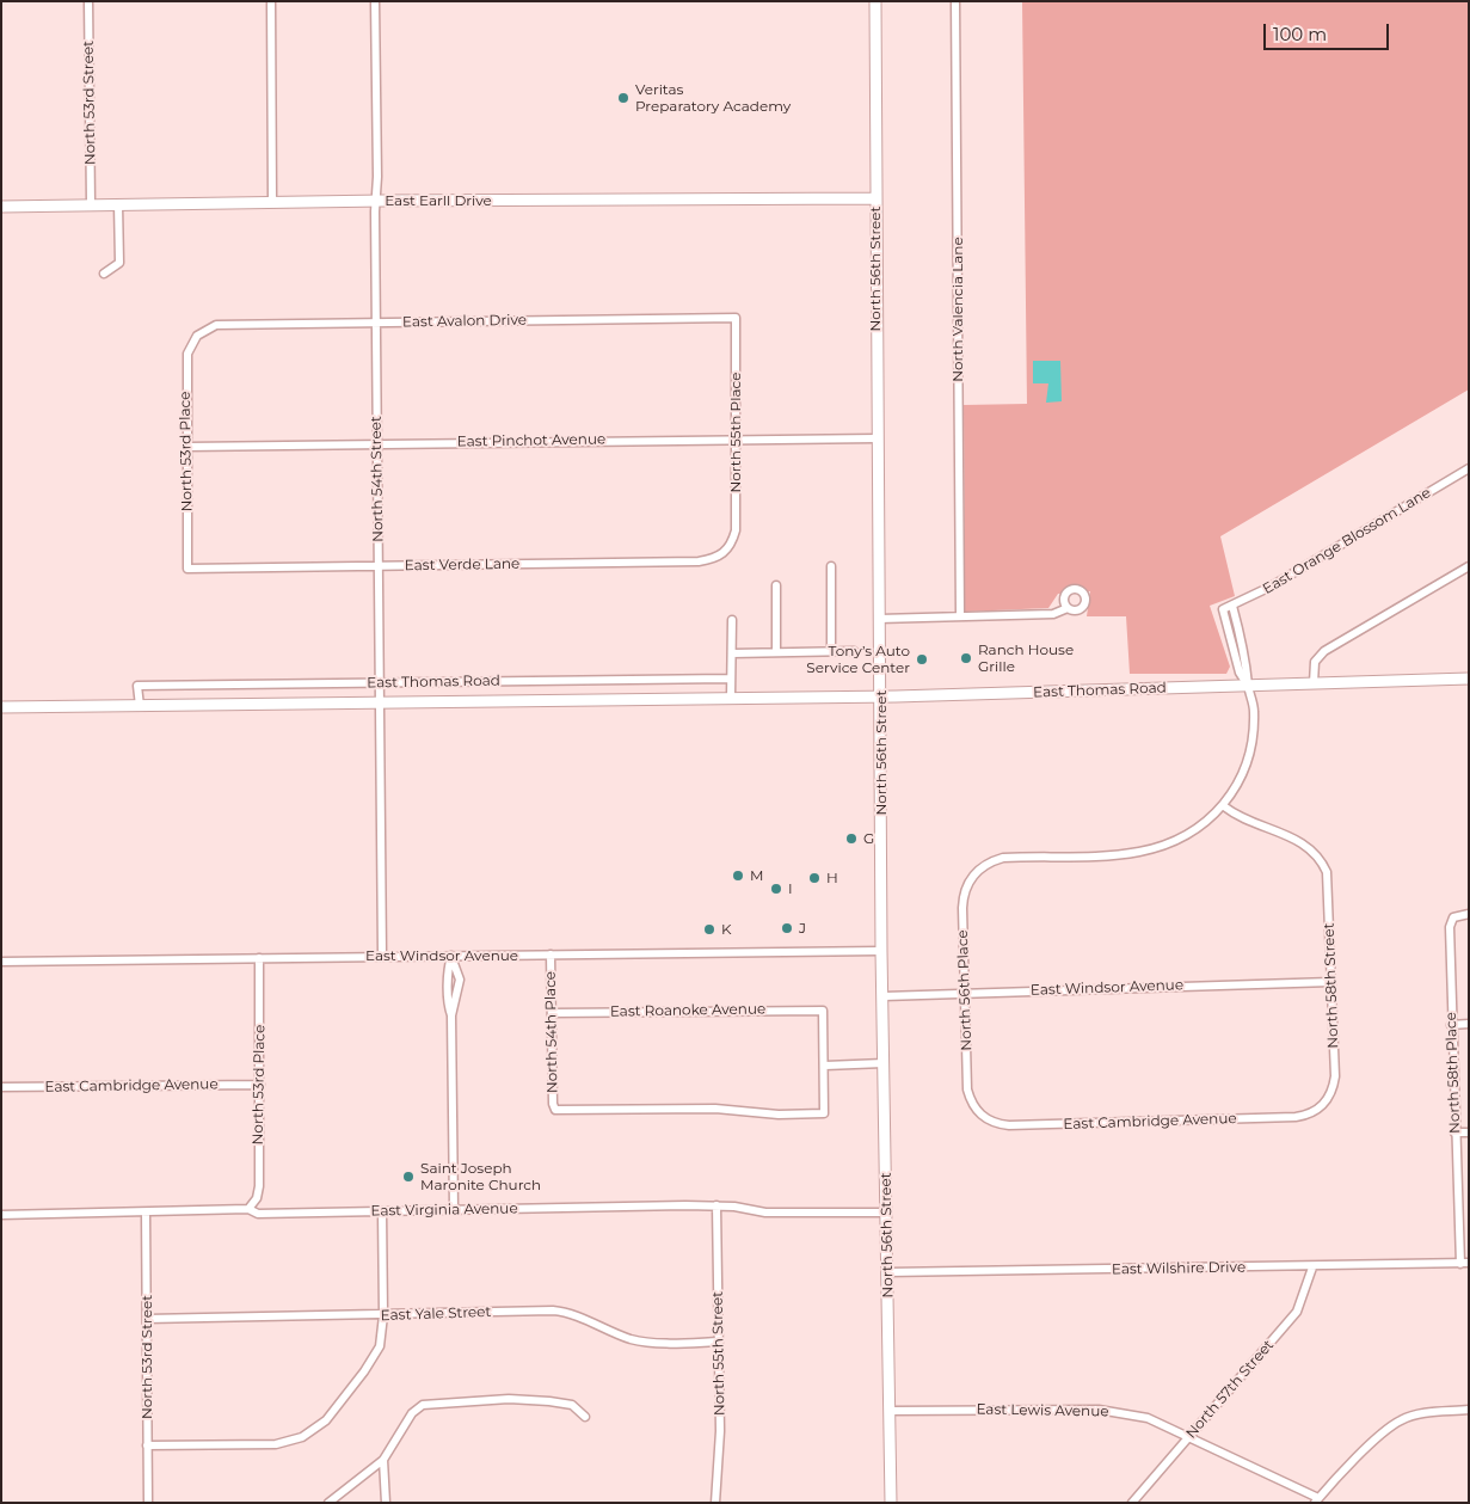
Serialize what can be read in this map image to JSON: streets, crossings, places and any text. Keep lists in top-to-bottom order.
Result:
{
  "streets": {
    "main road": ["East Earll Drive", "North 56th Street", "East Thomas Road"],
    "street": [
      "North 53rd Street",
      "North Valencia Lane",
      "East Avalon Drive",
      "North 55th Place",
      "East Pinchot Avenue",
      "North 53rd Place",
      "North 54th Street",
      "East Orange Blossom Lane",
      "East Verde Lane",
      "East Windsor Avenue",
      "North 58th Street",
      "North 56th Place",
      "East Roanoke Avenue",
      "North 54th Place",
      "North 58th Place",
      "East Cambridge Avenue",
      "East Virginia Avenue",
      "East Wilshire Drive",
      "East Yale Street",
      "North 55th Street",
      "North 57th Street",
      "East Lewis Avenue"
    ]
  },
  "crossings": [
    ["North 53rd Street", "East Earll Drive"],
    ["North 53rd Street", "East Virginia Avenue"],
    ["North 53rd Street", "East Yale Street"],
    ["East Earll Drive", "North 56th Street"],
    ["East Earll Drive", "North 54th Street"],
    ["North 56th Street", "East Pinchot Avenue"],
    ["North 56th Street", "East Thomas Road"],
    ["North 56th Street", "East Windsor Avenue"],
    ["North 56th Street", "East Virginia Avenue"],
    ["North 56th Street", "East Wilshire Drive"],
    ["North 56th Street", "East Lewis Avenue"],
    ["East Avalon Drive", "North 55th Place"],
    ["East Avalon Drive", "North 53rd Place"],
    ["East Avalon Drive", "North 54th Street"],
    ["North 55th Place", "East Pinchot Avenue"],
    ["North 55th Place", "East Verde Lane"],
    ["East Pinchot Avenue", "North 53rd Place"],
    ["East Pinchot Avenue", "North 54th Street"],
    ["North 53rd Place", "East Verde Lane"],
    ["North 53rd Place", "East Windsor Avenue"],
    ["North 53rd Place", "East Cambridge Avenue"],
    ["North 53rd Place", "East Virginia Avenue"],
    ["North 54th Street", "East Verde Lane"],
    ["North 54th Street", "East Thomas Road"],
    ["North 54th Street", "East Windsor Avenue"],
    ["East Orange Blossom Lane", "East Thomas Road"],
    ["East Windsor Avenue", "North 58th Street"],
    ["East Windsor Avenue", "North 56th Place"],
    ["East Windsor Avenue", "North 54th Place"],
    ["North 58th Street", "North 56th Place"],
    ["North 58th Street", "East Cambridge Avenue"],
    ["North 56th Place", "East Cambridge Avenue"],
    ["East Roanoke Avenue", "North 54th Place"],
    ["North 58th Place", "East Wilshire Drive"],
    ["East Virginia Avenue", "North 55th Street"],
    ["East Wilshire Drive", "North 57th Street"],
    ["East Yale Street", "North 55th Street"],
    ["North 57th Street", "East Lewis Avenue"]
  ],
  "places": [
    "Veritas Preparatory Academy",
    "Ranch House Grille",
    "Tony’s Auto Service Center",
    "G",
    "M",
    "H",
    "I",
    "J",
    "K",
    "Saint Joseph Maronite Church"
  ],
  "scale_bar": "100 m"
}
